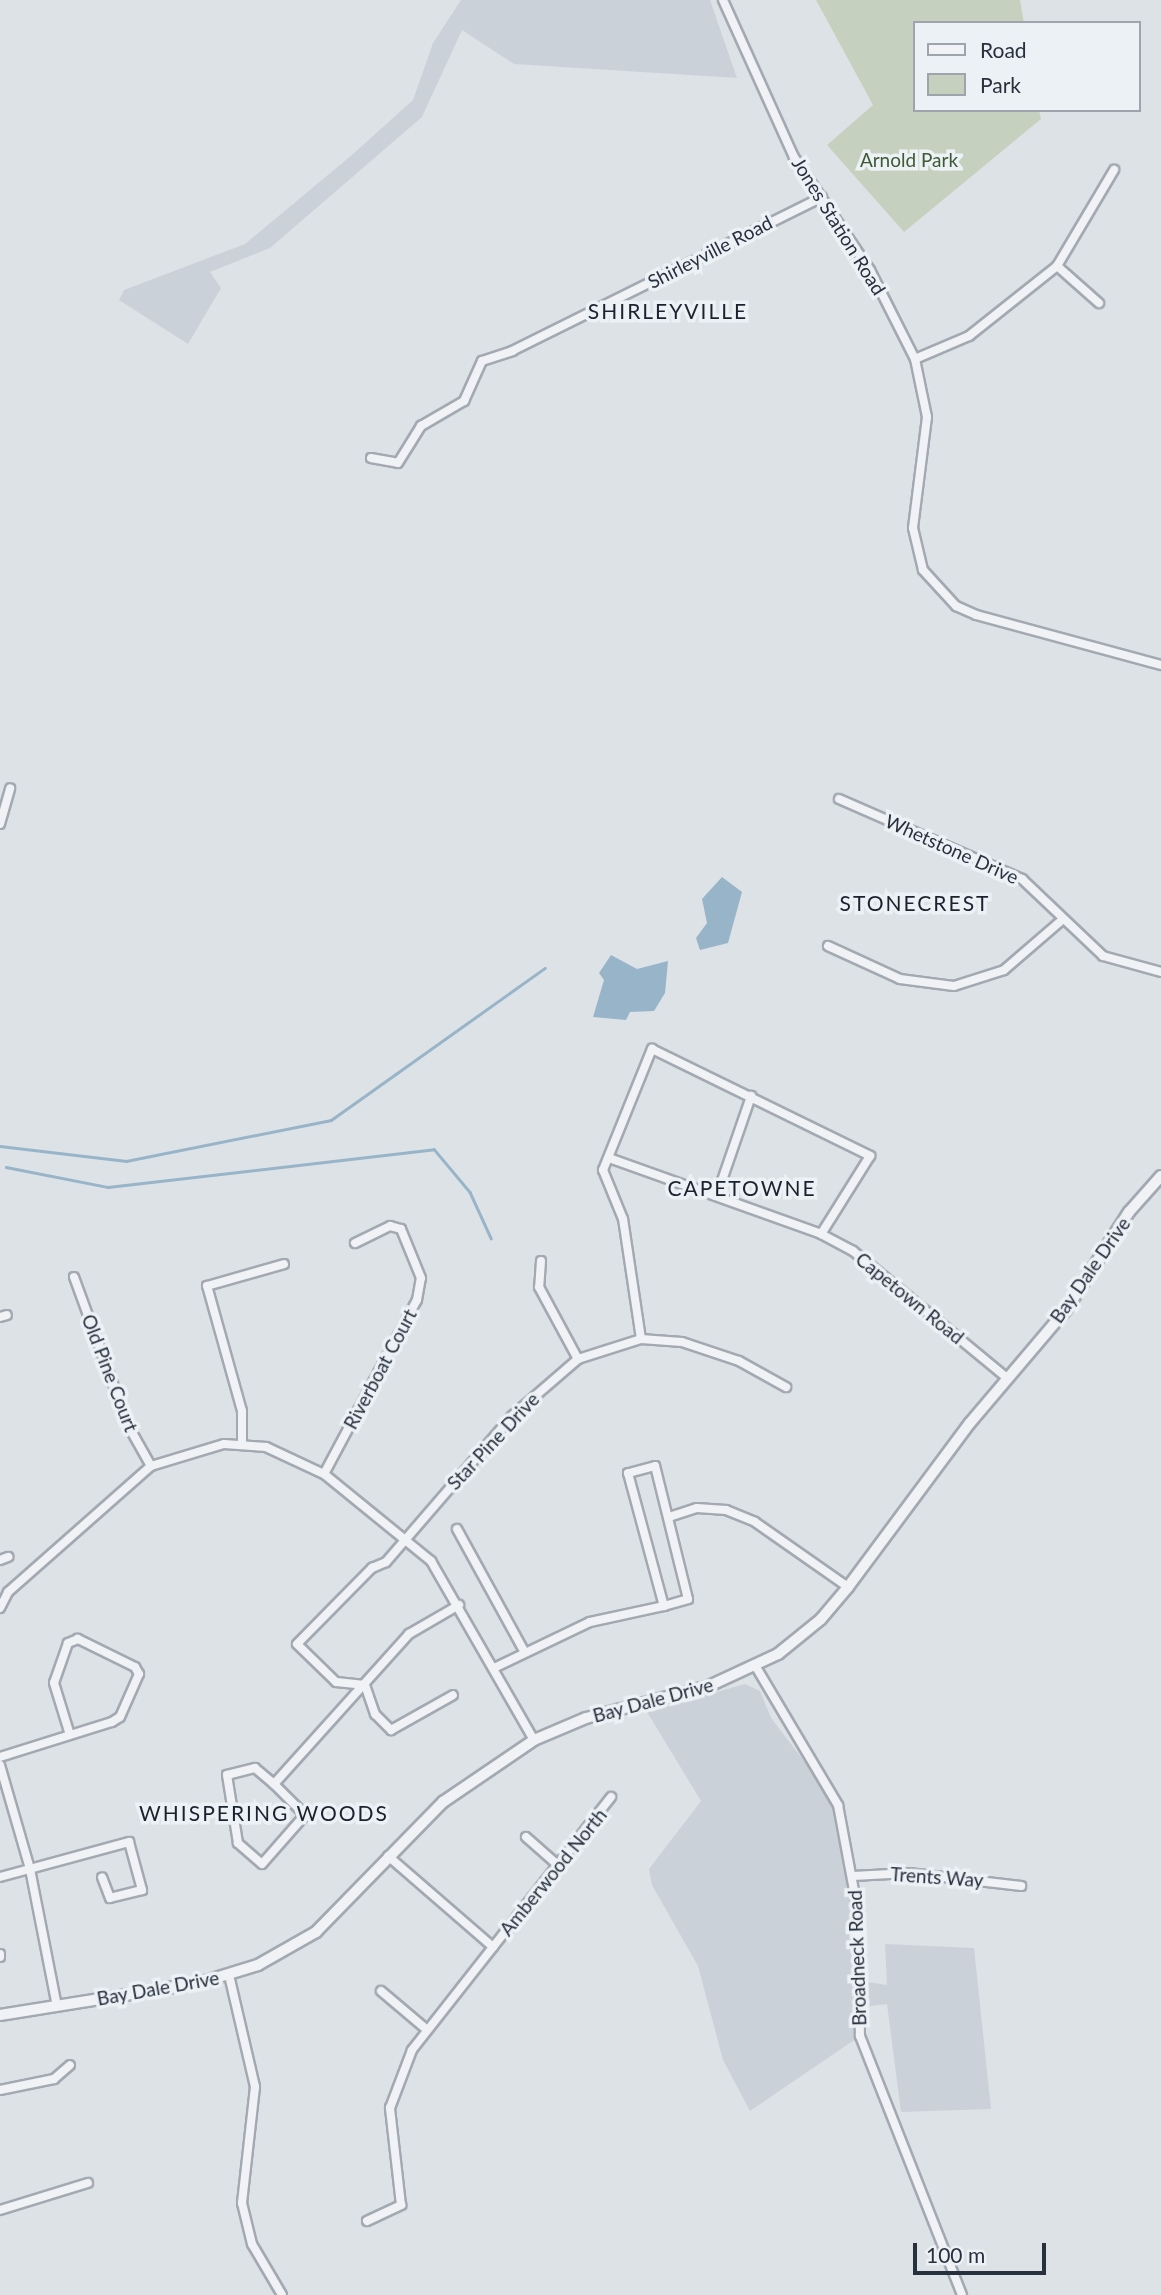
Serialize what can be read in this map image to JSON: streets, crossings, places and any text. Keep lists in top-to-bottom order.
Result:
{
  "streets": {
    "street": [
      "Jones Station Road",
      "Shirleyville Road",
      "Whetstone Drive",
      "Bay Dale Drive",
      "Capetown Road",
      "Riverboat Court",
      "Old Pine Court",
      "Star Pine Drive",
      "Amberwood North",
      "Trents Way",
      "Broadneck Road"
    ]
  },
  "crossings": [
    ["Jones Station Road", "Shirleyville Road"],
    ["Bay Dale Drive", "Capetown Road"],
    ["Bay Dale Drive", "Broadneck Road"],
    ["Trents Way", "Broadneck Road"]
  ],
  "districts": [
    "SHIRLEYVILLE",
    "STONECREST",
    "CAPETOWNE",
    "WHISPERING WOODS"
  ],
  "parks": ["Arnold Park"],
  "legend": ["Road", "Park"],
  "scale_bar": "100 m"
}
